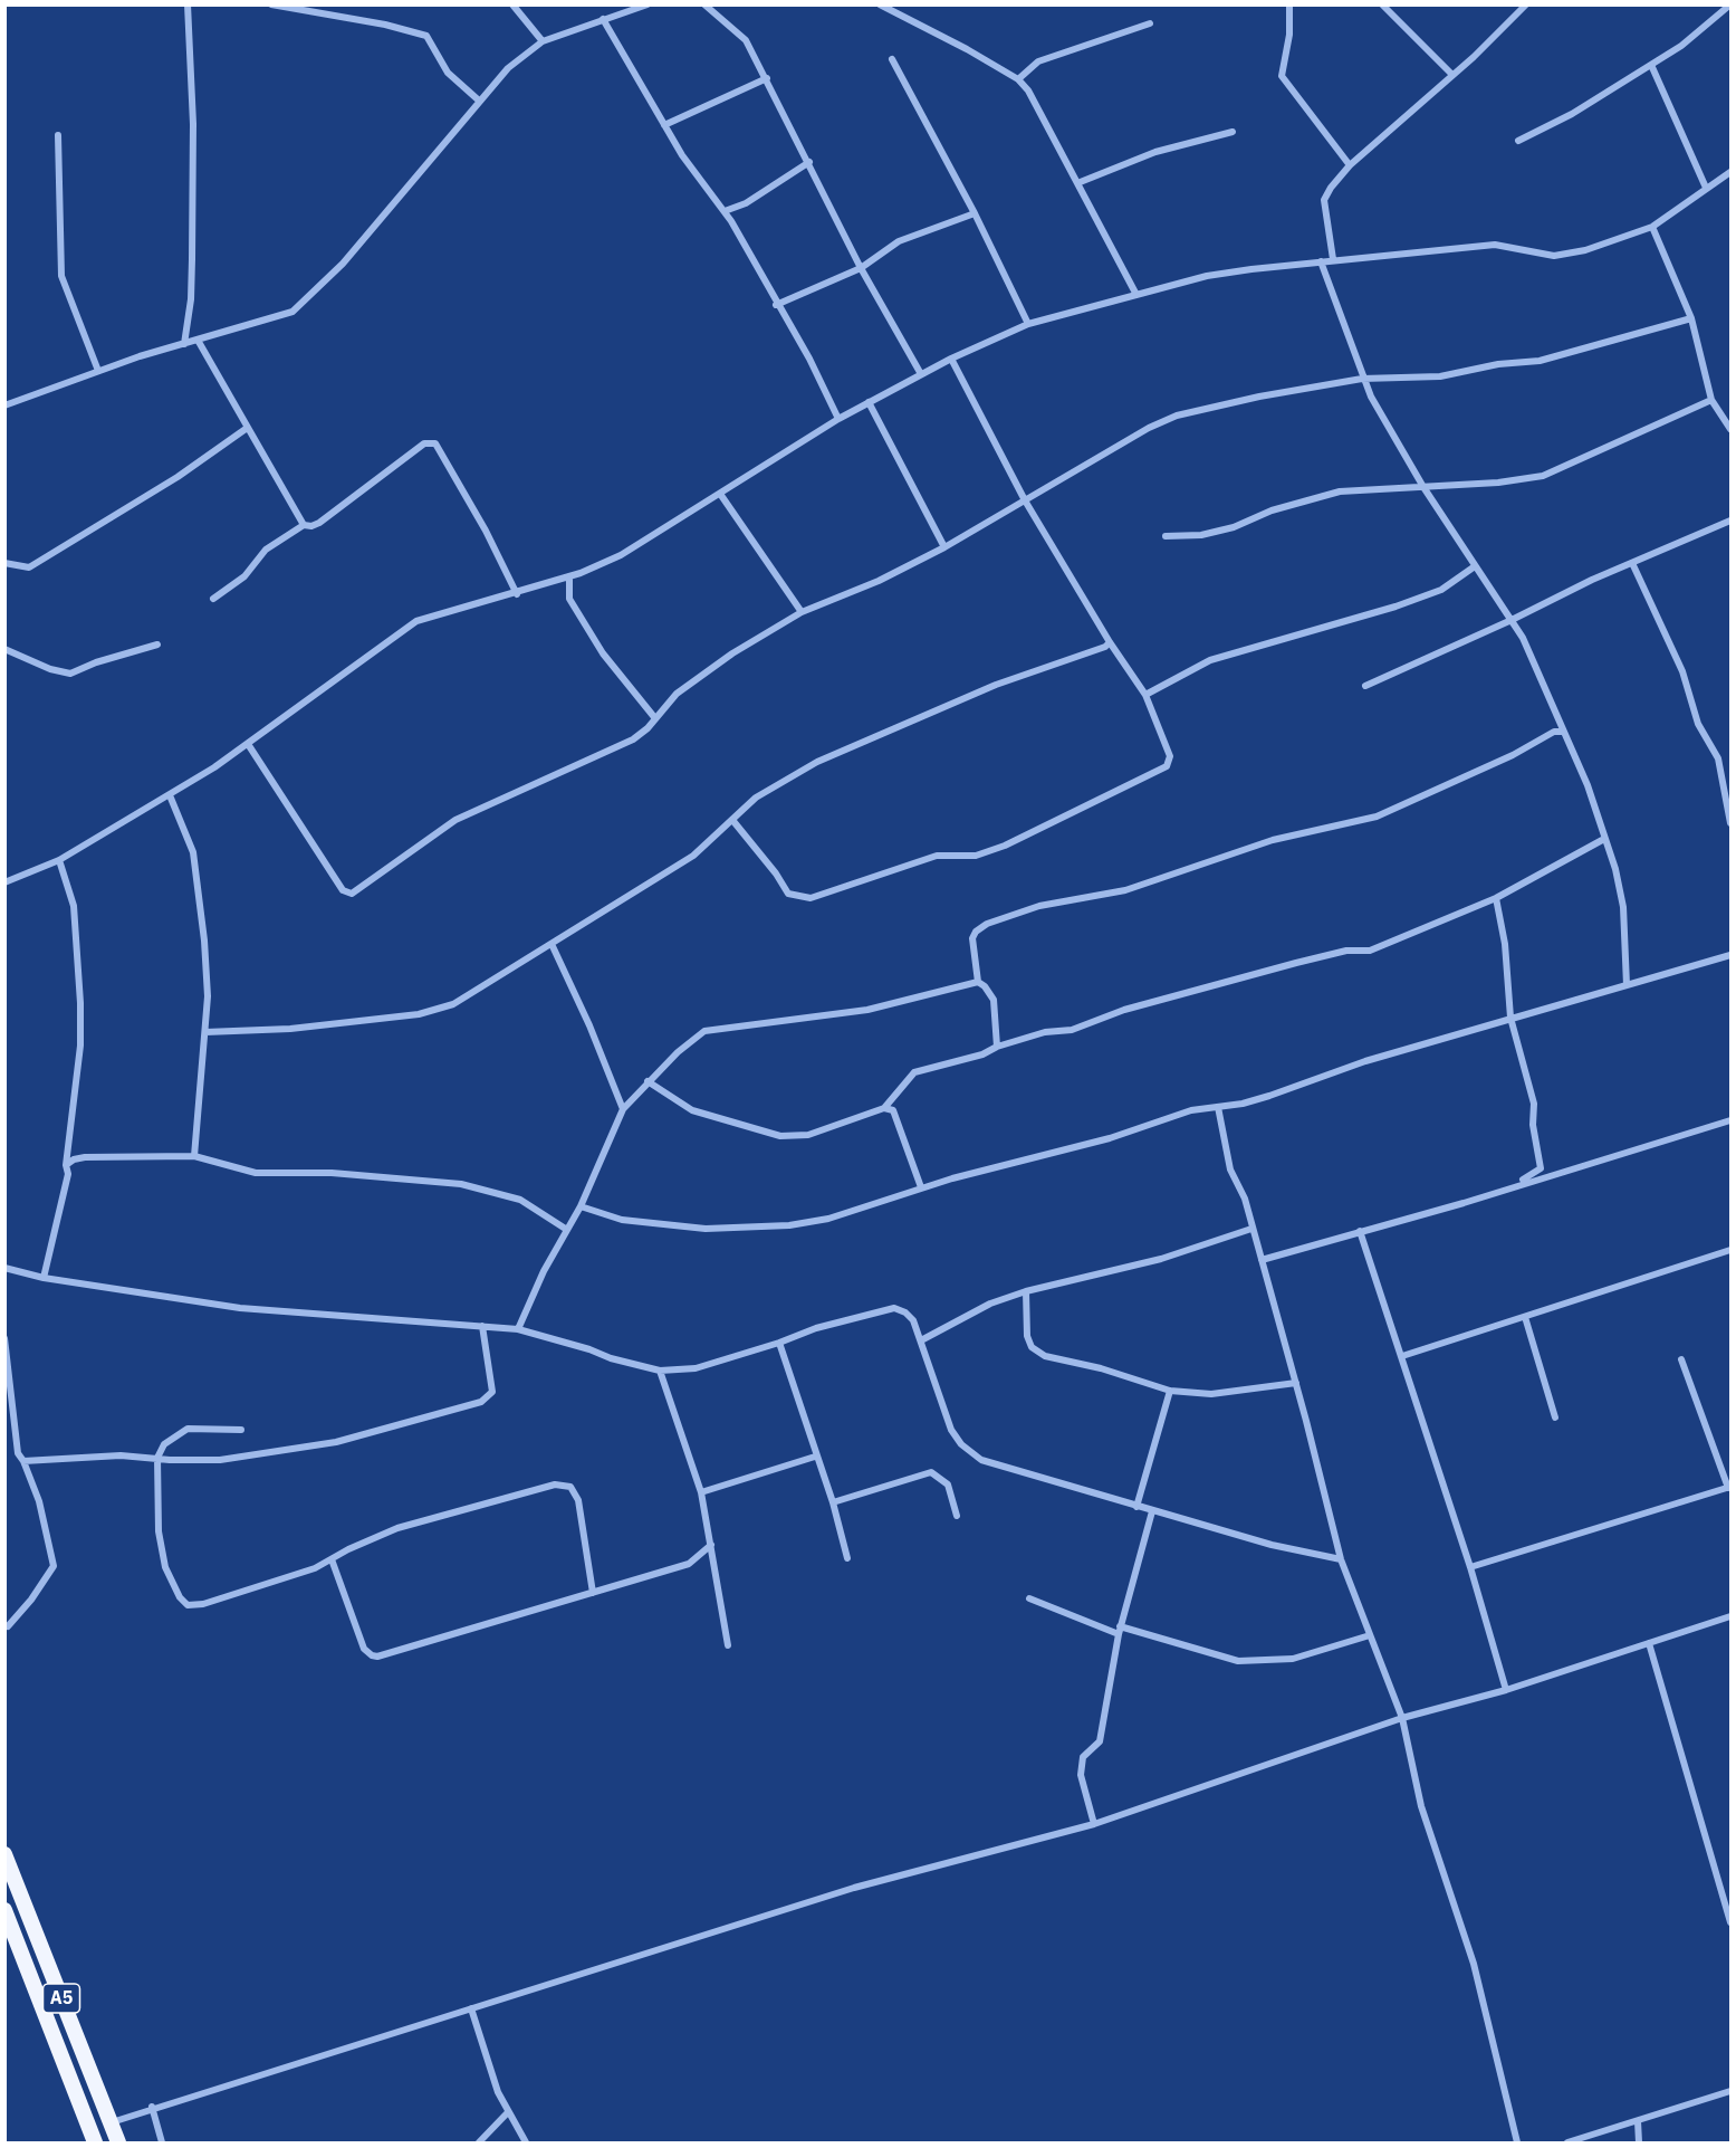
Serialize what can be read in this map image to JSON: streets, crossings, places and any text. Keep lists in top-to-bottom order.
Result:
{
  "streets": {
    "highway": ["A5"]
  }
}
